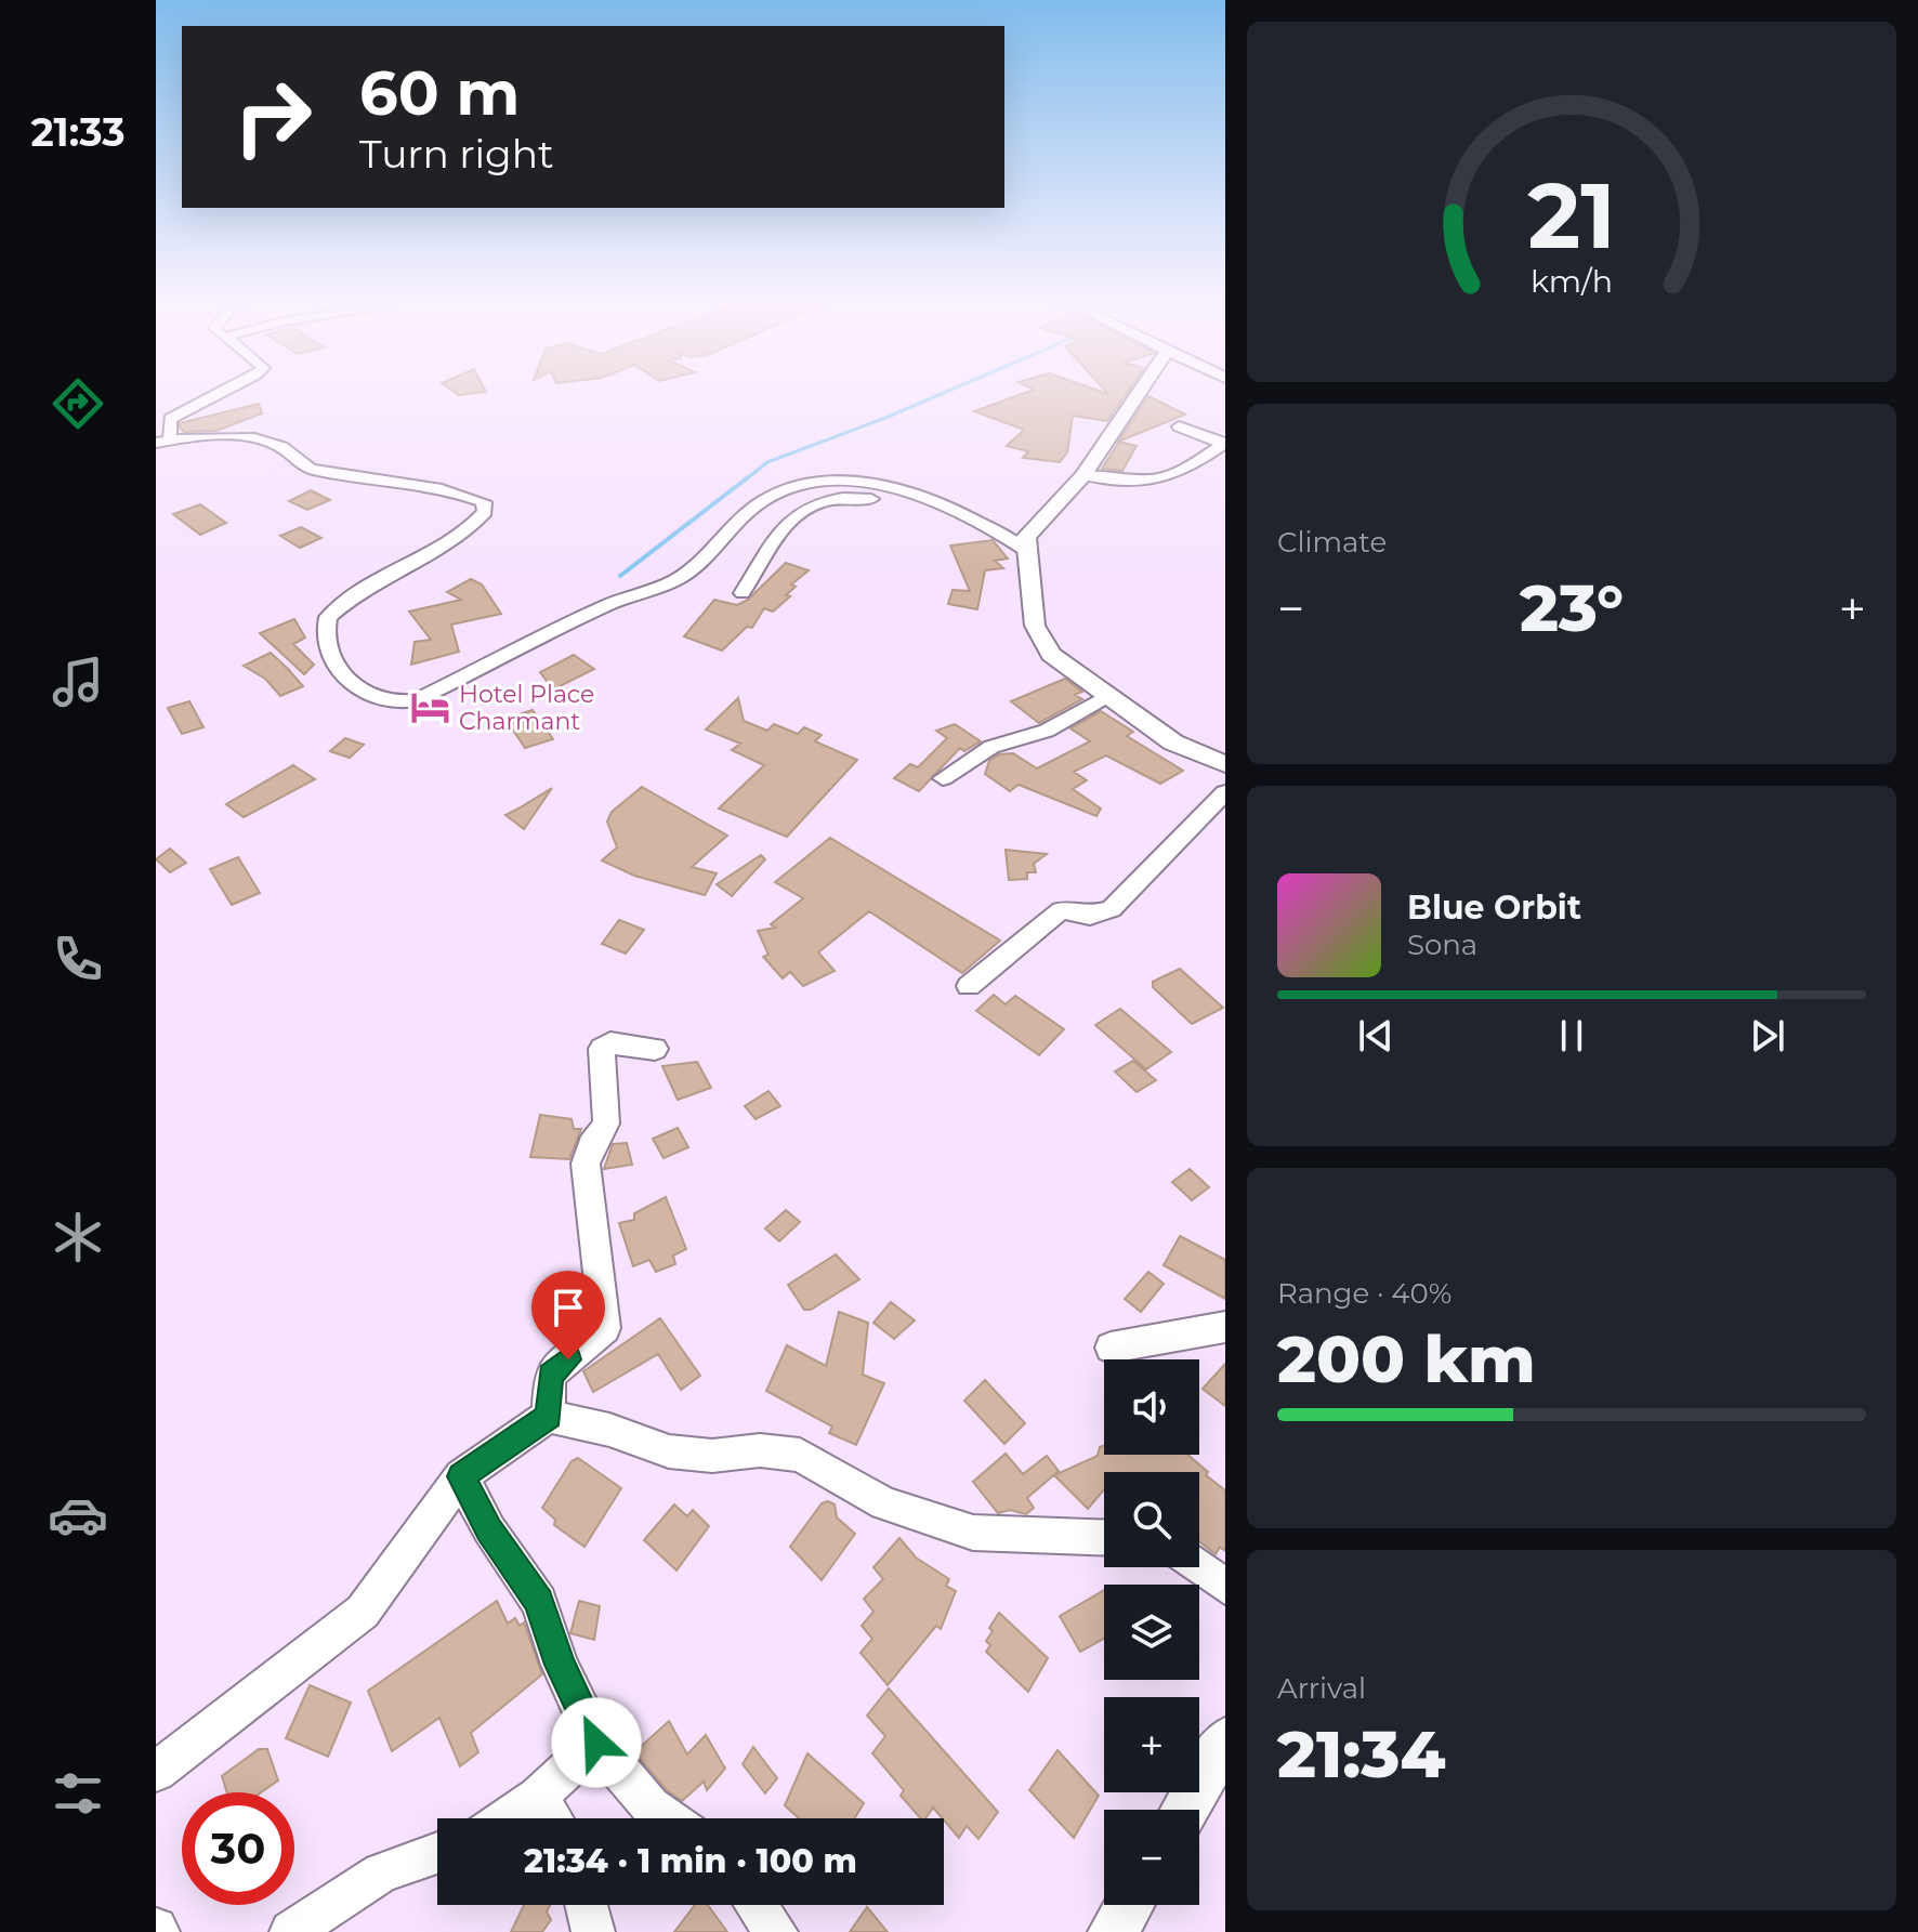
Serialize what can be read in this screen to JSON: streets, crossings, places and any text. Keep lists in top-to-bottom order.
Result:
{
  "places": {
    "hotel": ["Hotel Place Charmant"]
  },
  "page": {
    "tabs": "21:33",
    "turn": ["60 m", "Turn right"],
    "tile": [
      "Climate",
      ["Range · 40%", "200 km"],
      ["Arrival", "21:34"]
    ],
    "heat": ["−", "23°", "+"],
    "song": ["Blue Orbit", "Sona"],
    "map_buttons": ["+", "−"],
    "limit": "30",
    "trip": "21:34 · 1 min · 100 m",
    "gauge": ["21", "km/h"]
  }
}
